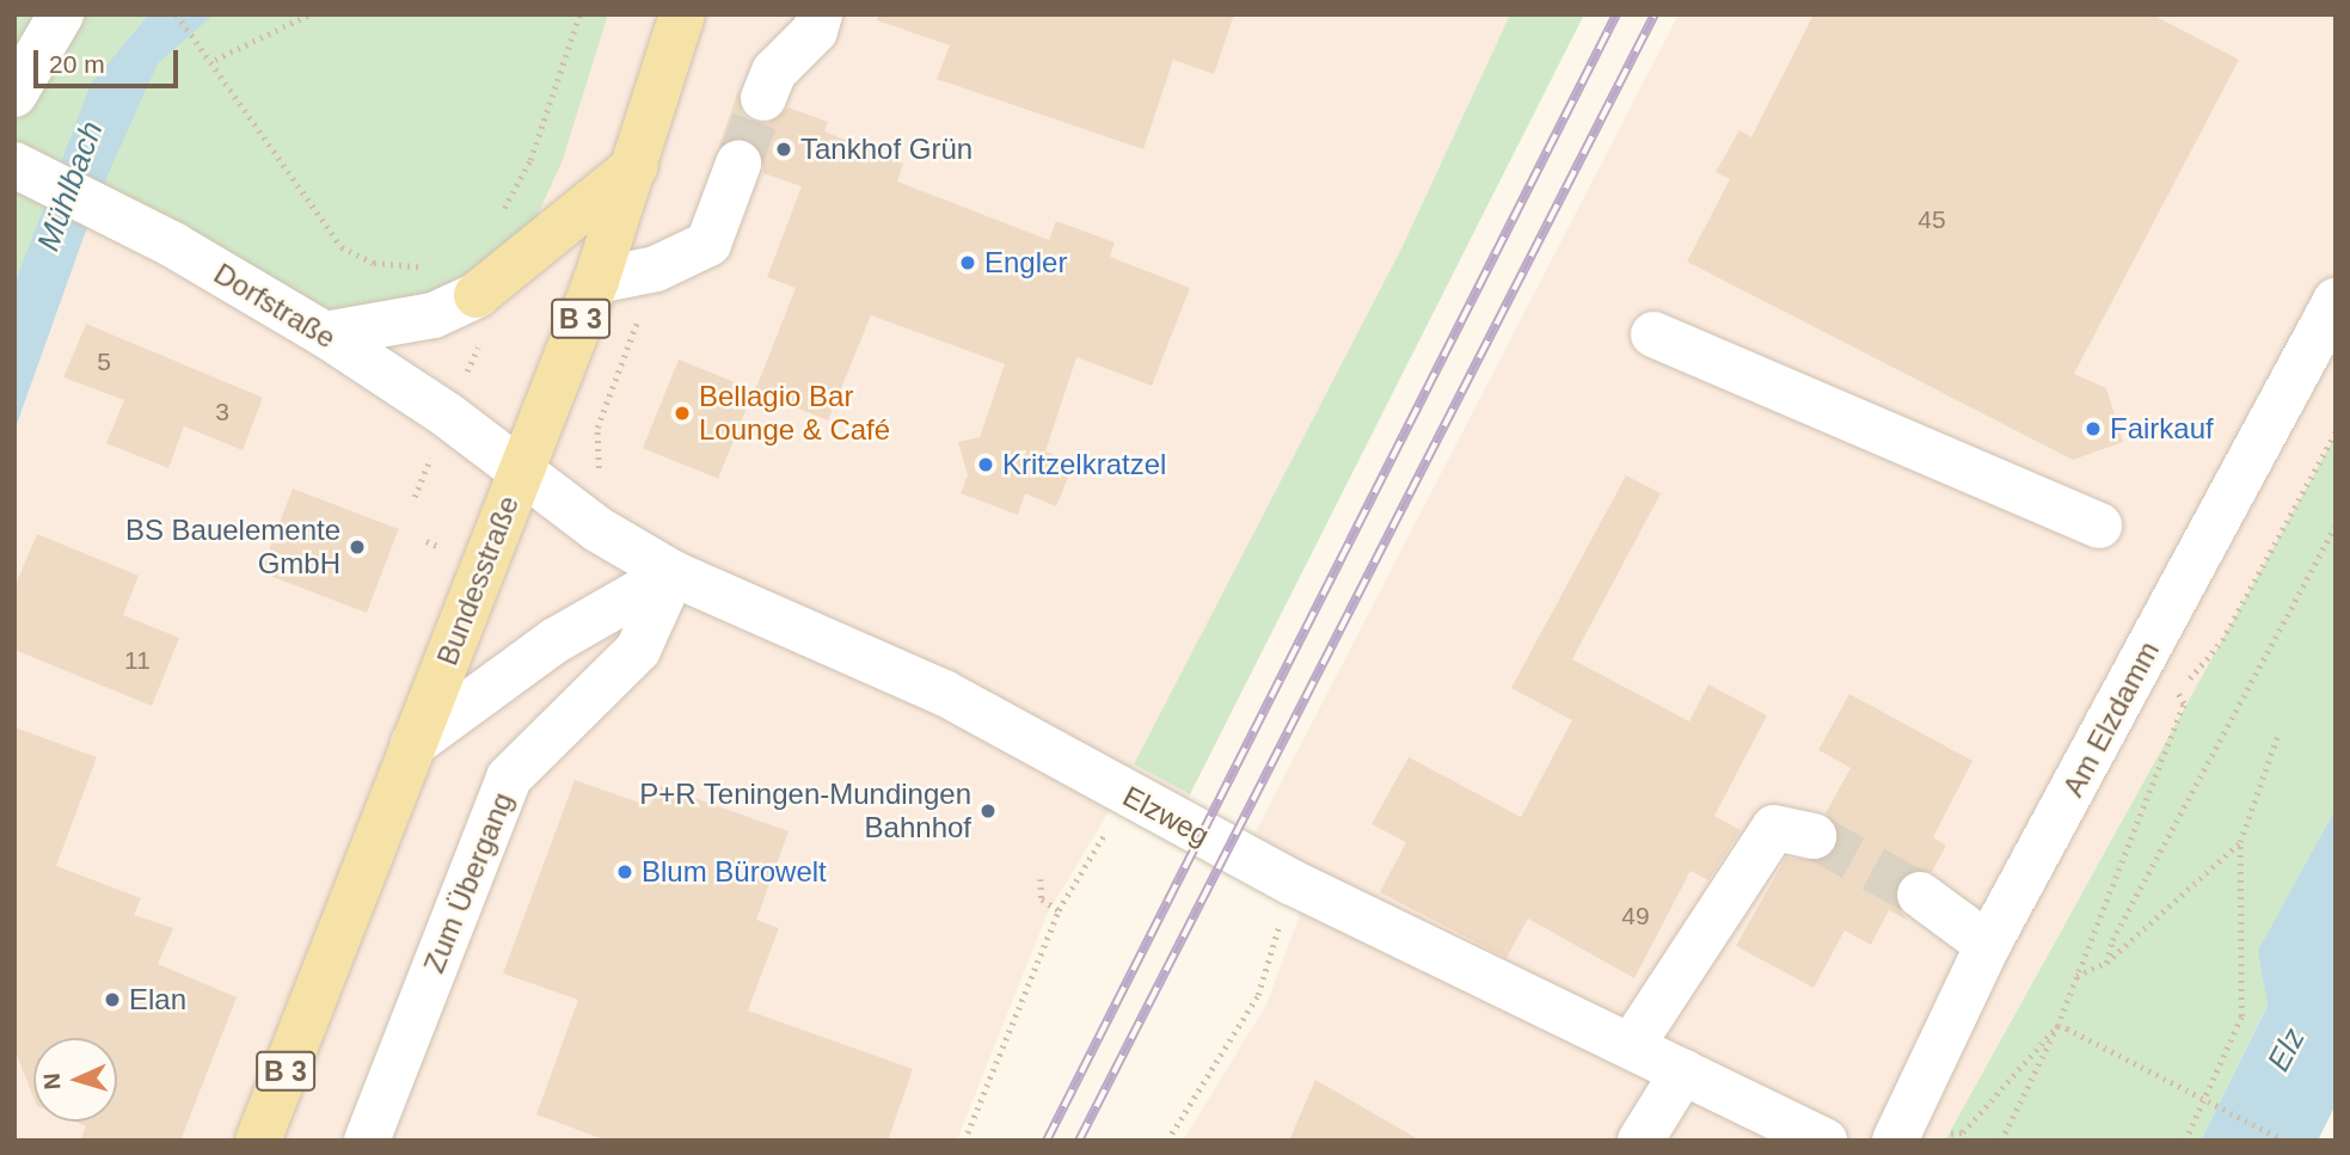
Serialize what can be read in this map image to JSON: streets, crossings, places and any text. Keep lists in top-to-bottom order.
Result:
{
  "streets": {
    "main road": ["B 3", "Bundesstraße"],
    "street": [
      "Dorfstraße",
      "Am Elzdamm",
      "Elzweg",
      "Zum Übergang"
    ]
  },
  "crossings": [
    ["Dorfstraße", "Bundesstraße"],
    ["Dorfstraße", "Elzweg"],
    ["Bundesstraße", "Elzweg"],
    ["Elzweg", "Zum Übergang"]
  ],
  "water": ["Mühlbach", "Elz"],
  "places": [
    "Tankhof Grün",
    "Engler",
    "Bellagio Bar Lounge & Café",
    "Fairkauf",
    "Kritzelkratzel",
    "BS Bauelemente GmbH",
    "P+R Teningen-Mundingen Bahnhof",
    "Blum Bürowelt",
    "Elan"
  ],
  "house_numbers": [
    "45",
    "5",
    "3",
    "11",
    "49"
  ],
  "scale_bar": "20 m",
  "north": "left"
}
